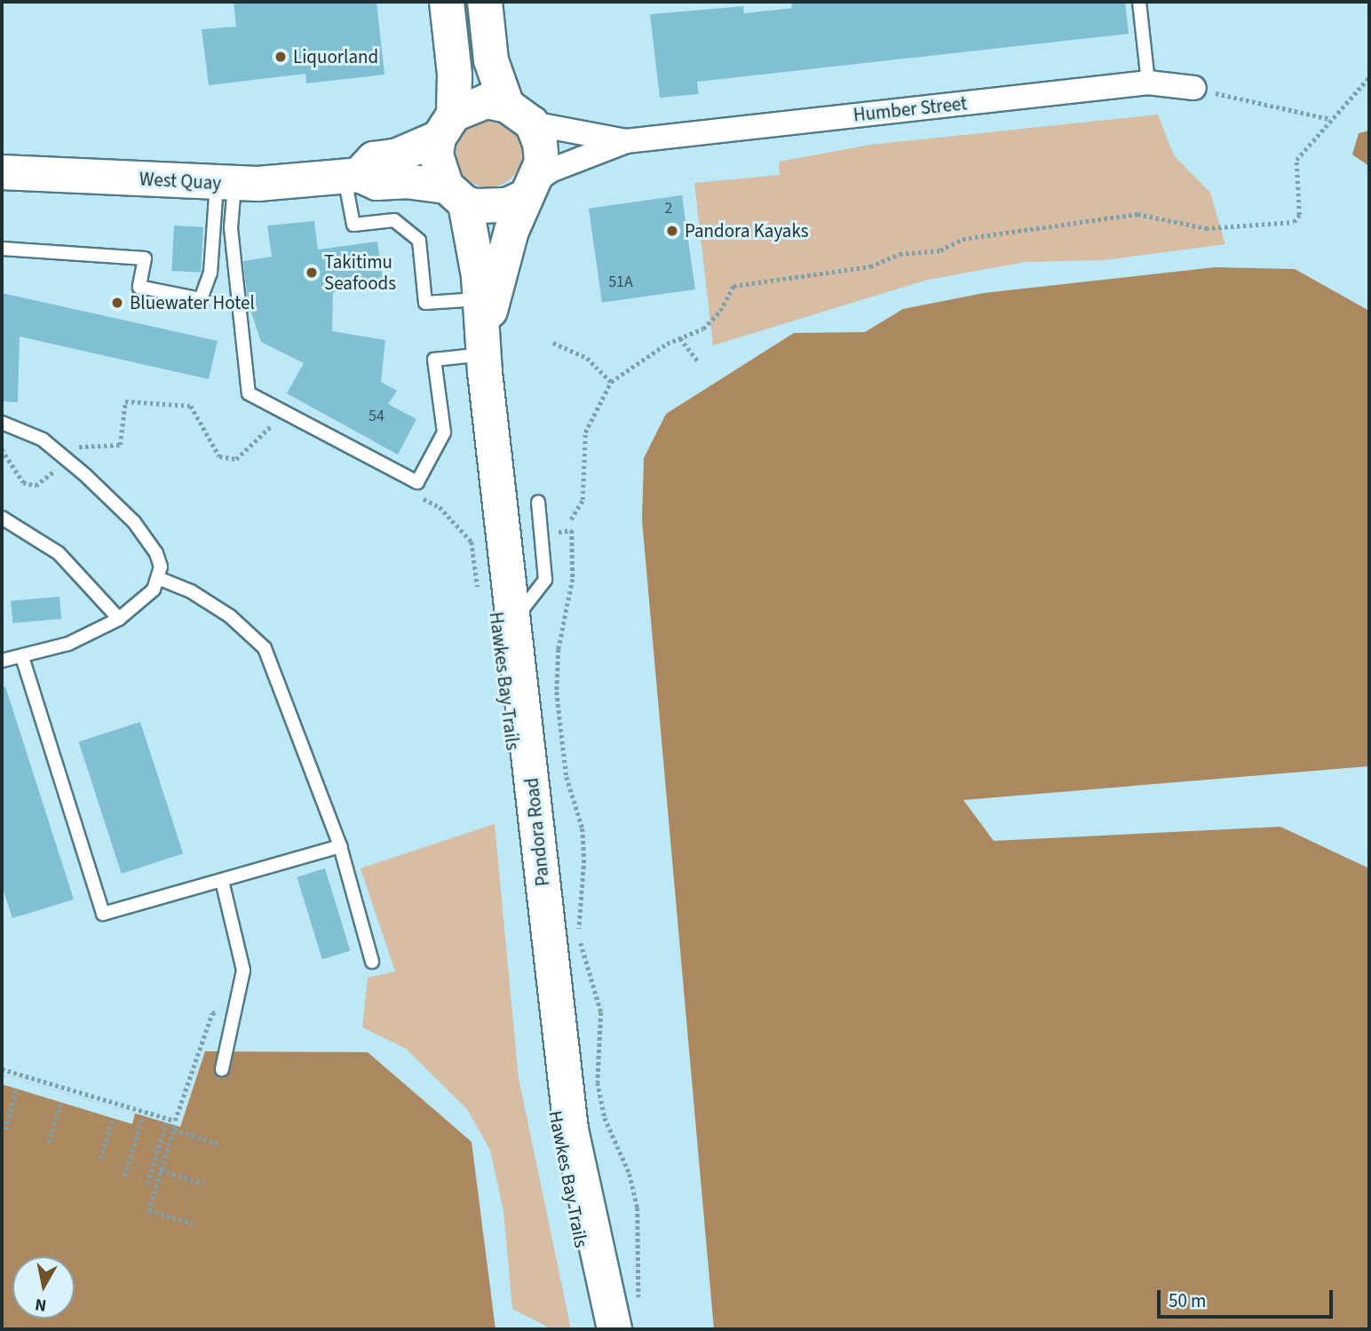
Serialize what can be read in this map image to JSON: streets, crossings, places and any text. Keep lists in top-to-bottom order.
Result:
{
  "streets": {
    "main road": ["West Quay", "Pandora Road"],
    "street": ["Humber Street"],
    "path": ["Hawkes Bay Trails"]
  },
  "crossings": [
    ["Humber Street", "West Quay"],
    ["Humber Street", "Pandora Road"],
    ["West Quay", "Pandora Road"]
  ],
  "places": [
    "Liquorland",
    "Pandora Kayaks",
    "Takitimu Seafoods",
    "Bluewater Hotel"
  ],
  "house_numbers": ["2", "51A", "54"],
  "scale_bar": "50 m",
  "north": "bottom"
}
